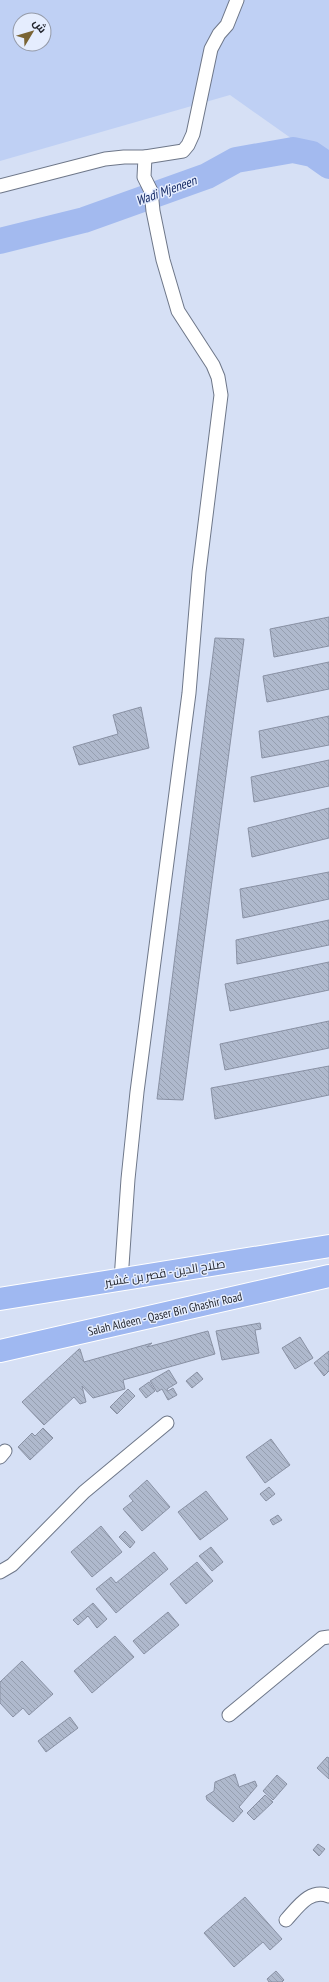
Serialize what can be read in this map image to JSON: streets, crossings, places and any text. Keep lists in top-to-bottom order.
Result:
{
  "streets": {
    "highway": ["صلاح الدين - قصر بن غشير", "Salah Aldeen - Qaser Bin Ghashir Road"]
  },
  "water": ["Wadi Mjeneen"],
  "north": "top right"
}
